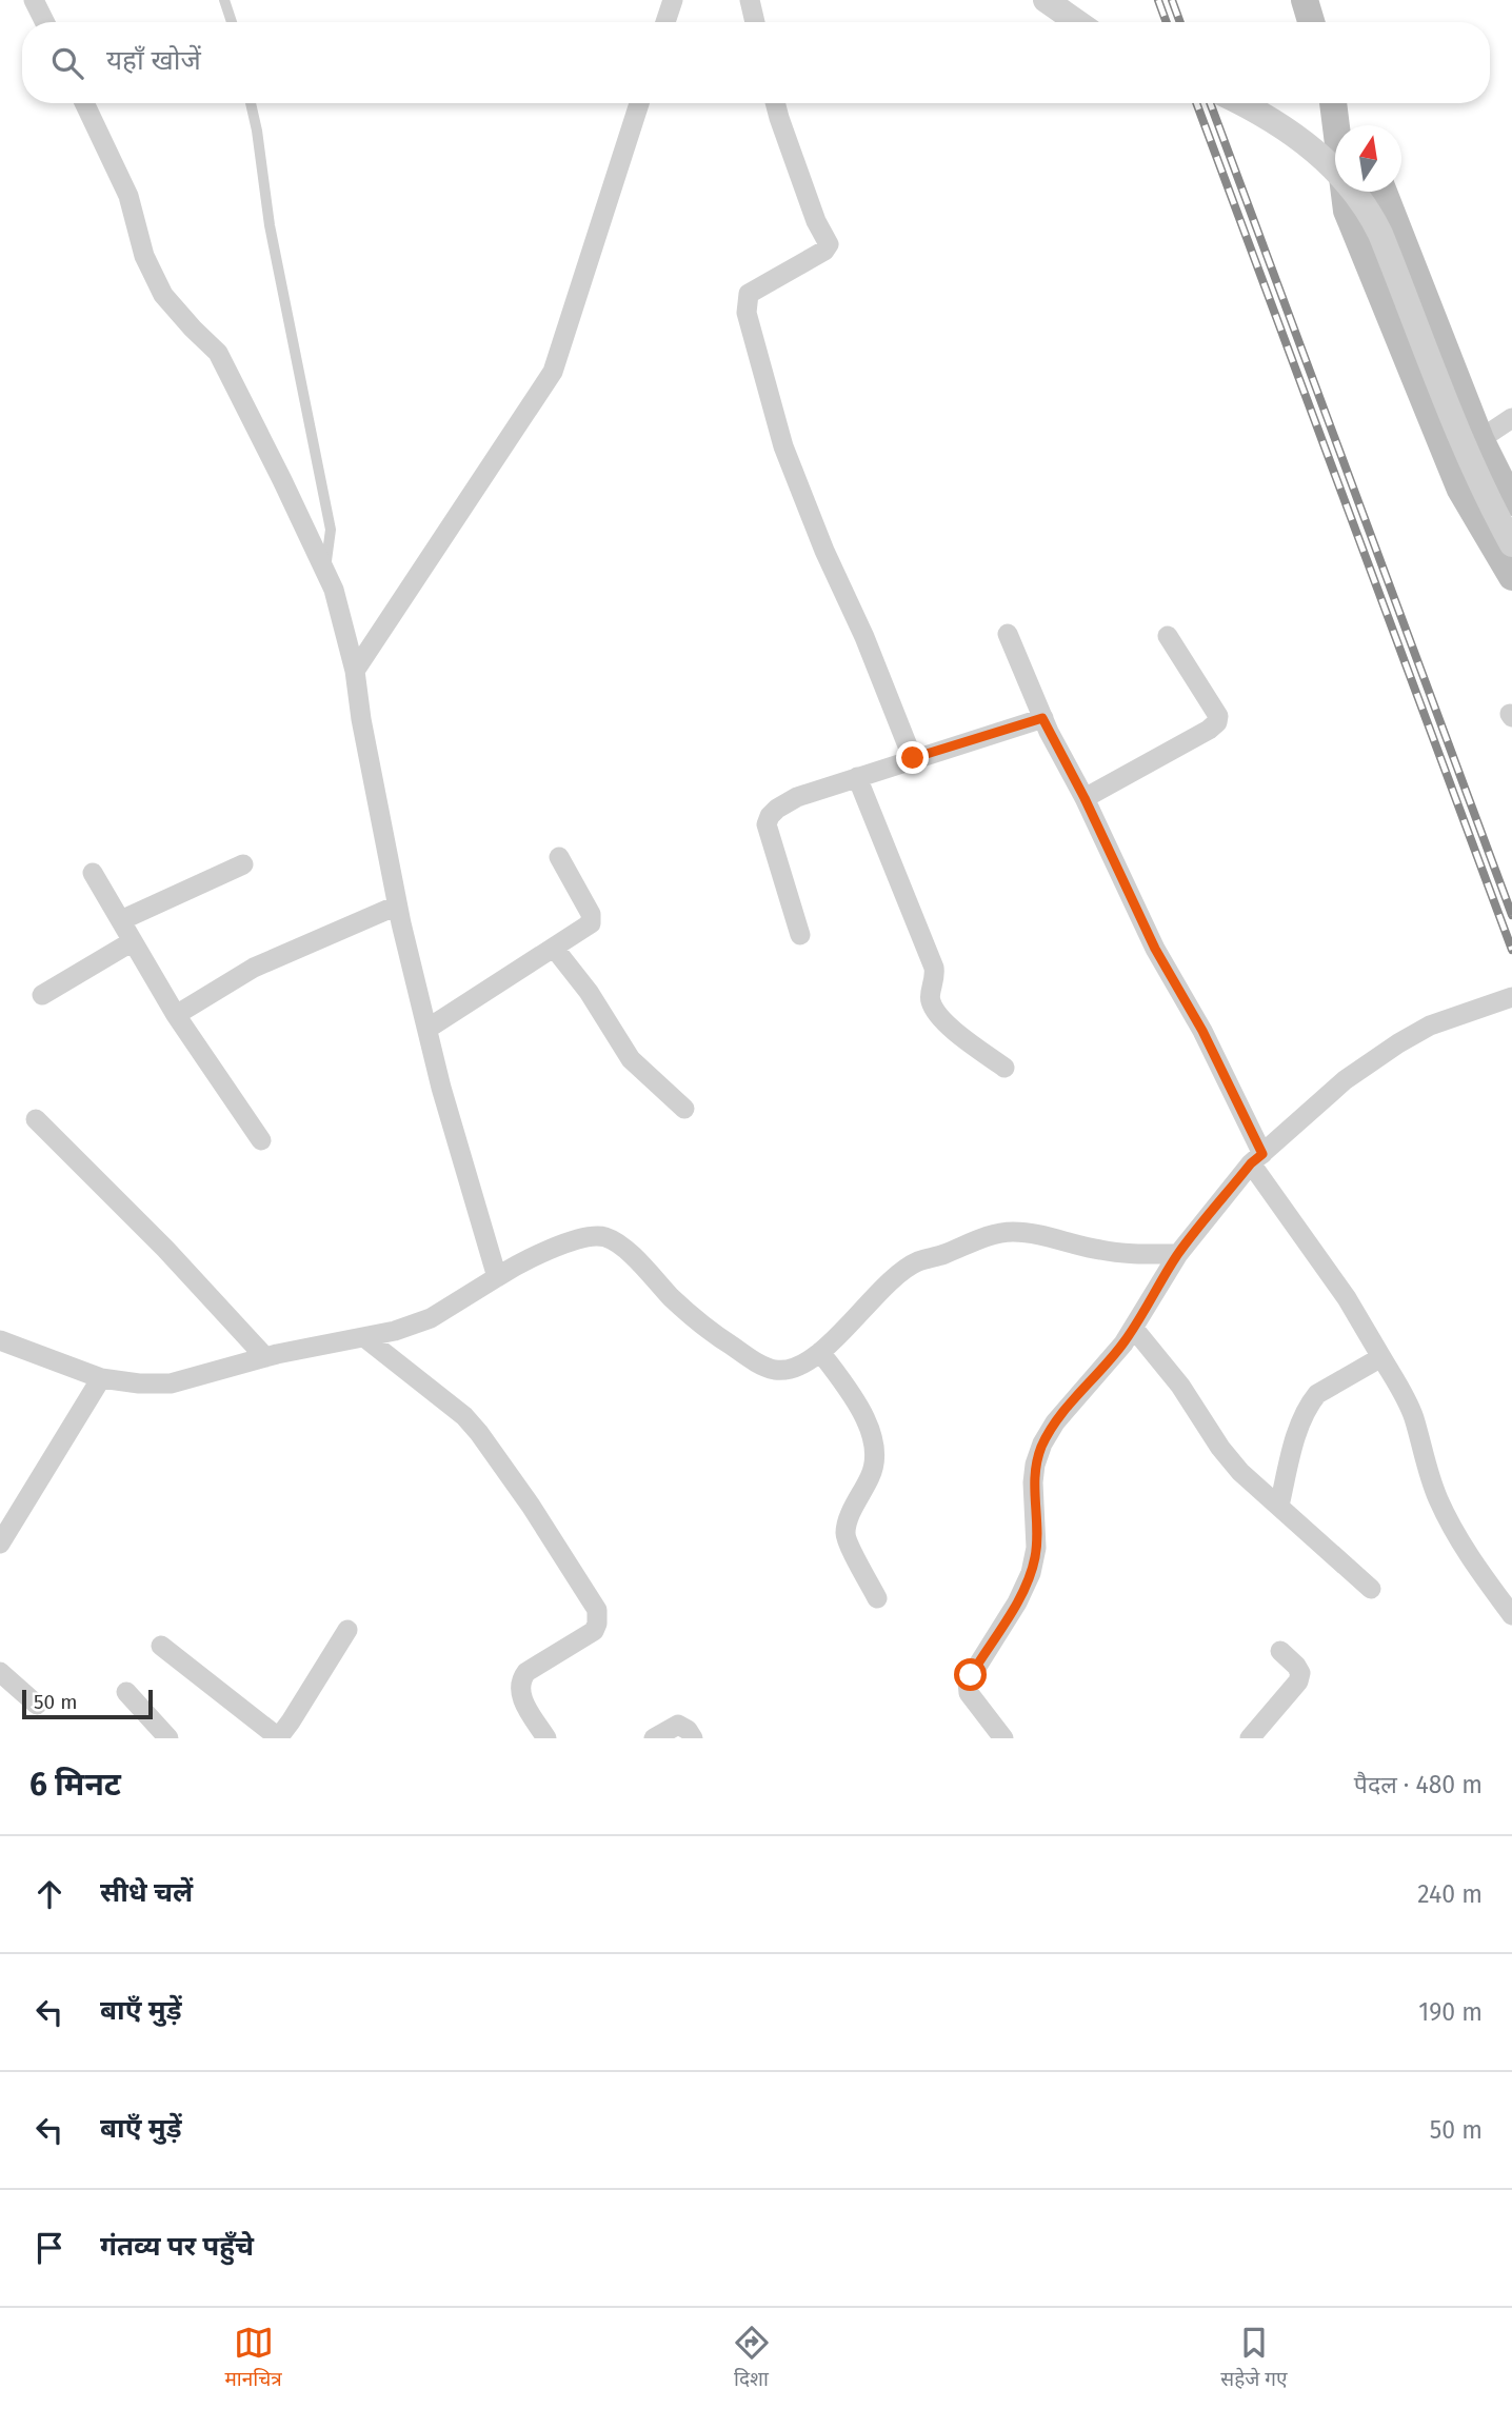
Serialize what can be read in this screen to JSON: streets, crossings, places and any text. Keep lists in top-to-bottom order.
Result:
{
  "scale_bar": "50 m",
  "north": "top",
  "page": {
    "search": "यहाँ खोजें",
    "scale": "50 m",
    "heading": ["6 मिनट", "पैदल · 480 m"],
    "list": [
      ["सीधे चलें", "240 m"],
      ["बाएँ मुड़ें", "190 m"],
      ["बाएँ मुड़ें", "50 m"],
      "गंतव्य पर पहुँचे"
    ],
    "nav": ["मानचित्र", "दिशा", "सहेजे गए"]
  }
}
